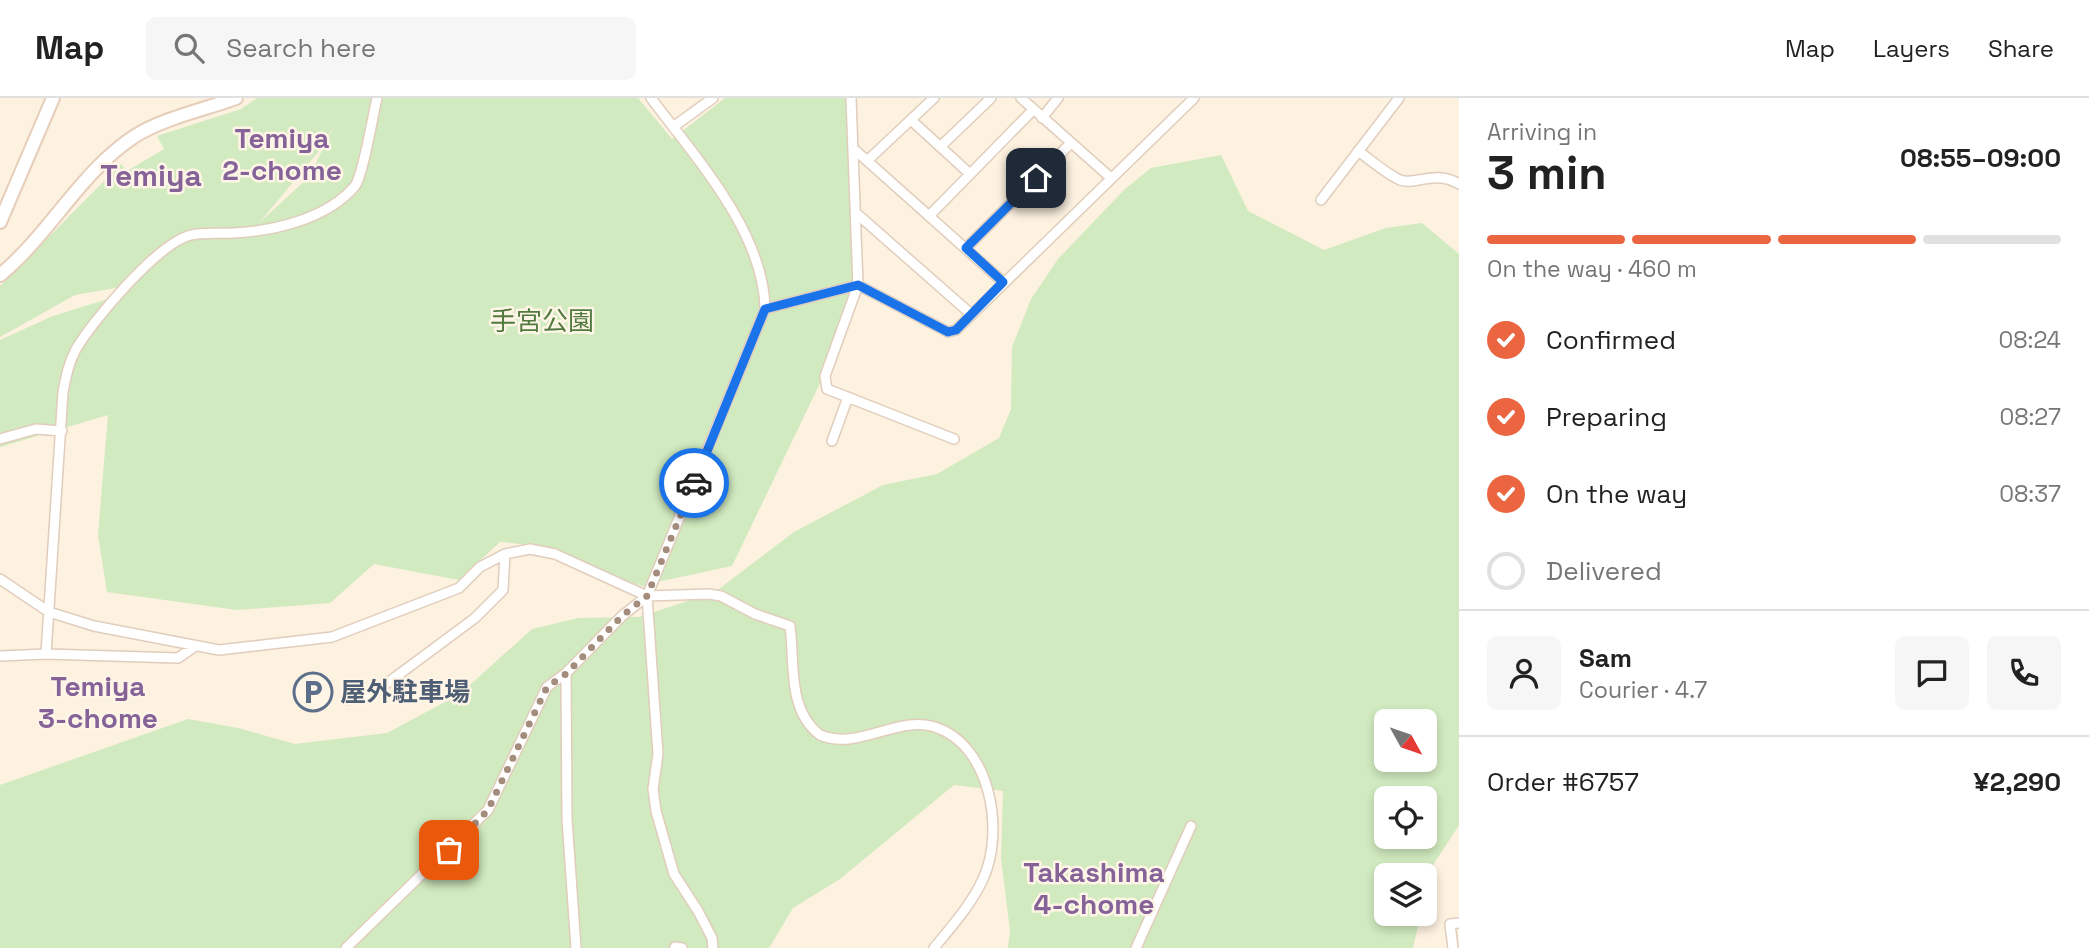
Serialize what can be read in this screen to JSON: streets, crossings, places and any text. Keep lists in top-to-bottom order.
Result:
{
  "districts": [
    "Temiya 2-chome",
    "Temiya",
    "Temiya 3-chome",
    "Takashima 4-chome"
  ],
  "parks": ["手宮公園"],
  "places": {
    "parking": ["屋外駐車場"]
  },
  "north": "bottom right",
  "page": {
    "header": "Map",
    "search": "Search here",
    "nav": ["Map", "Layers", "Share"],
    "heading": ["3 min", "Arriving in", "08:55–09:00"],
    "panel": [
      "Sam",
      "Courier · 4.7",
      "Order #6757",
      "¥2,290"
    ],
    "bar": "On the way · 460 m",
    "list": [
      ["Confirmed", "08:24"],
      ["Preparing", "08:27"],
      ["On the way", "08:37"],
      "Delivered"
    ]
  }
}
